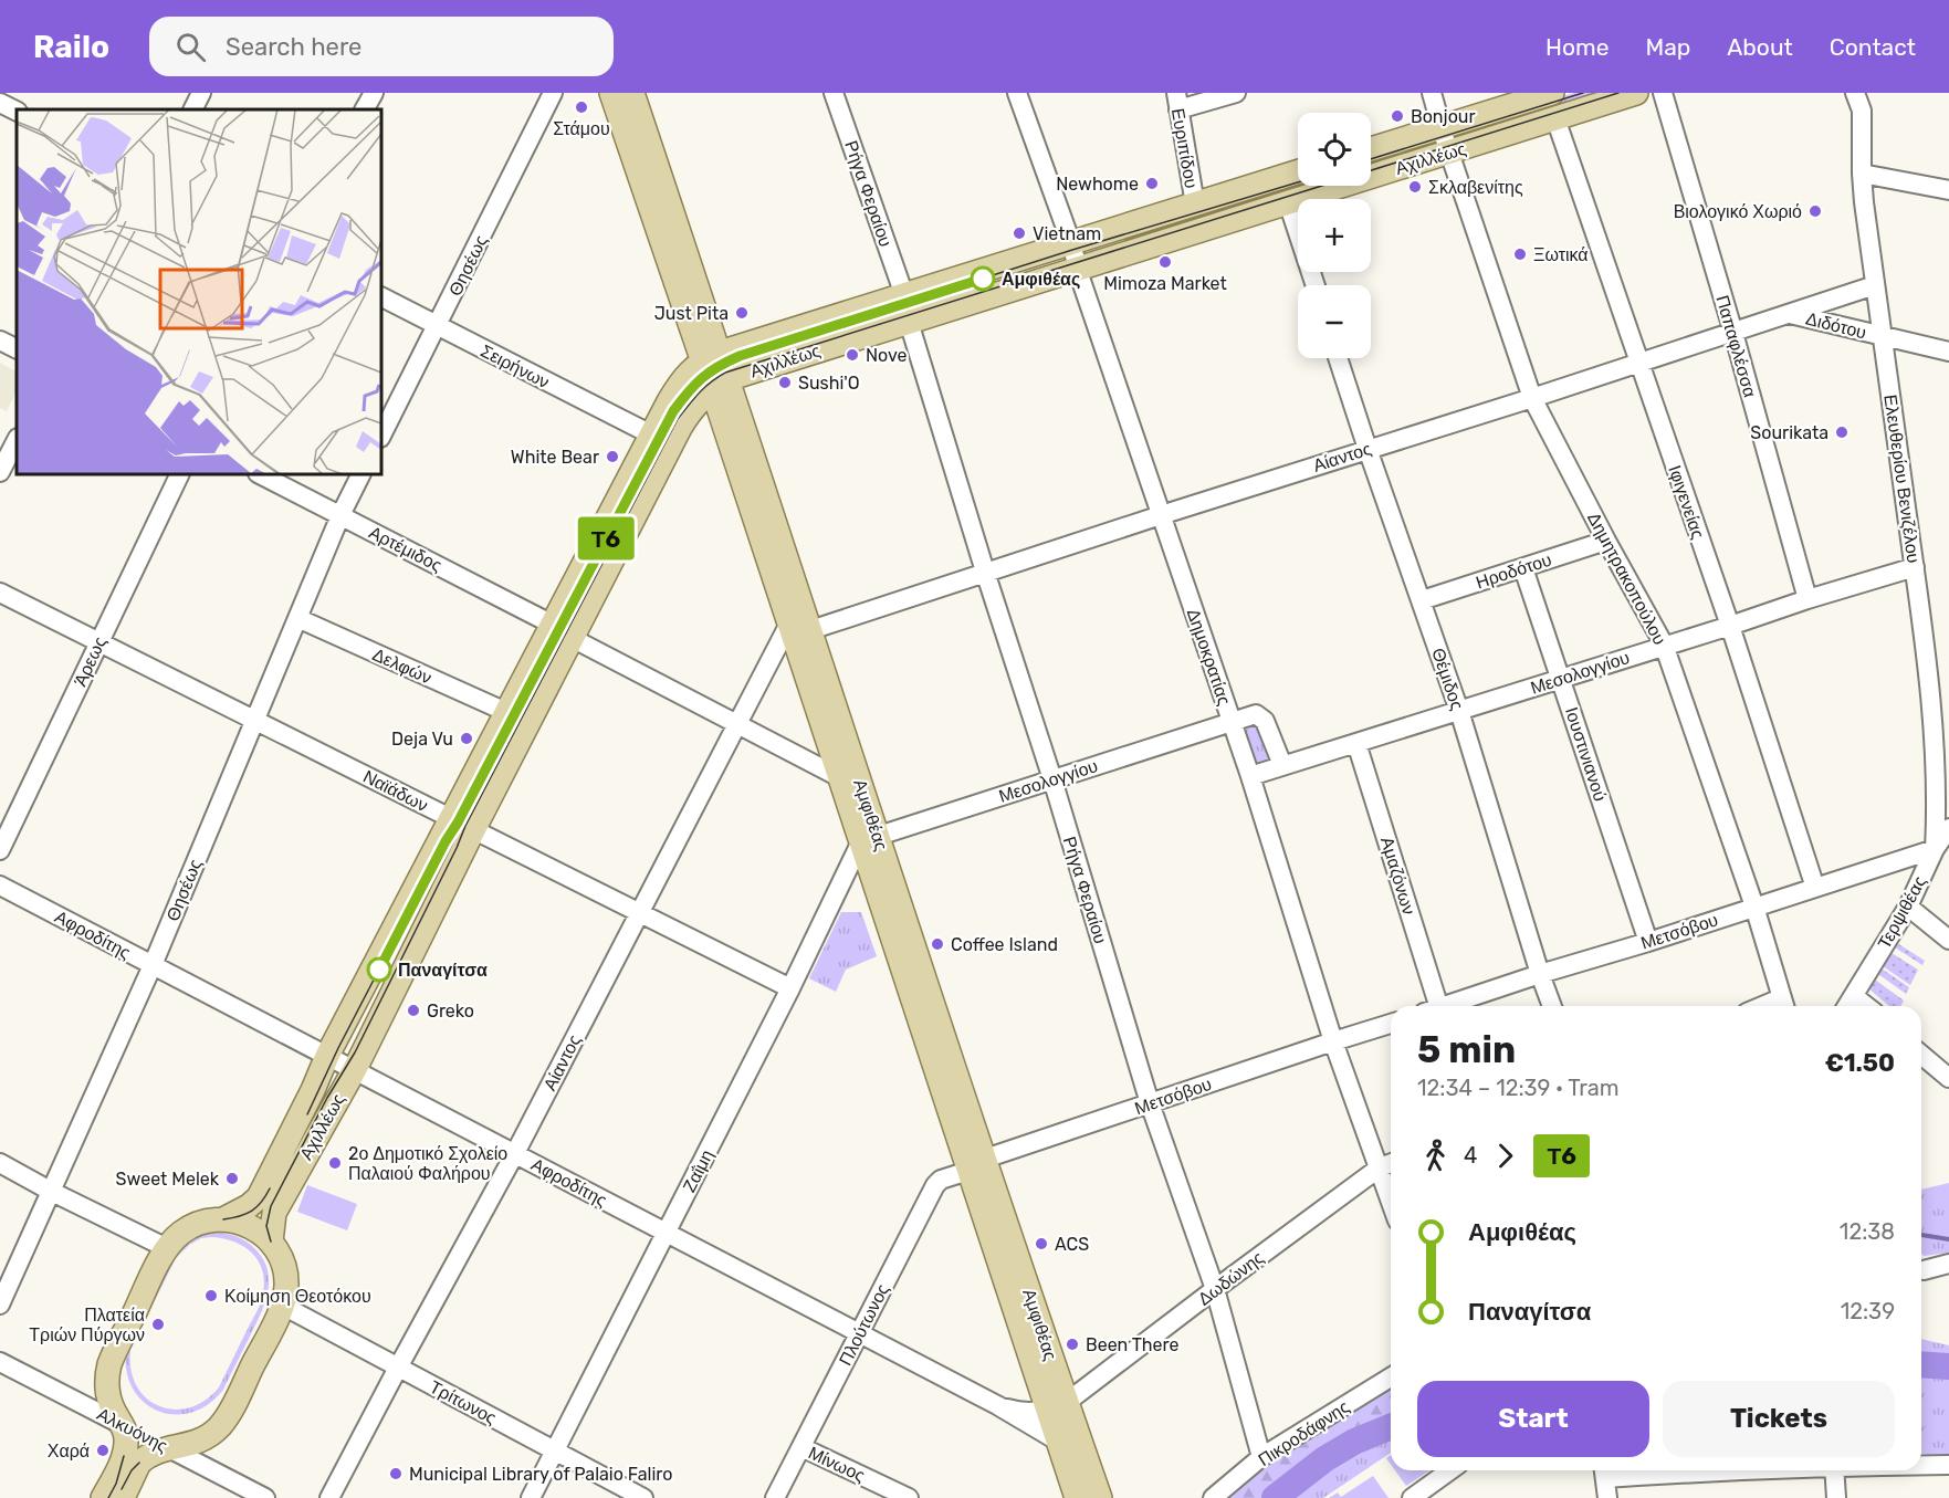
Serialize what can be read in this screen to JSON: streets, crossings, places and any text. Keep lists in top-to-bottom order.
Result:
{
  "streets": {
    "main road": ["Αχιλλέως", "Αμφιθέας", "Αλκυόνης"],
    "street": [
      "Ευριπίδου",
      "Ρήγα Φεραίου",
      "Θησέως",
      "Διδότου",
      "Παπαφλέσσα",
      "Σειρήνων",
      "Αίαντος",
      "Ελευθερίου Βενιζέλου",
      "Ιφιγενείας",
      "Αρτέμιδος",
      "Ηροδότου",
      "Δημητρακοπούλου",
      "Δημοκρατίας",
      "Άρεως",
      "Δελφών",
      "Μεσολογγίου",
      "Θέμιδος",
      "Ιουστινιανού",
      "Ναϊάδων",
      "Αμαζόνων",
      "Τερψιθέας",
      "Μετσόβου",
      "Αφροδίτης",
      "Ζαΐμη",
      "Δωδώνης",
      "Πλούτωνος",
      "Τρίτωνος",
      "Πικροδάφνης",
      "Μίνωος"
    ]
  },
  "crossings": [
    ["Ευριπίδου", "Αχιλλέως"],
    ["Αχιλλέως", "Ρήγα Φεραίου"],
    ["Αχιλλέως", "Σειρήνων"],
    ["Αχιλλέως", "Ιφιγενείας"],
    ["Αχιλλέως", "Αρτέμιδος"],
    ["Αχιλλέως", "Δημητρακοπούλου"],
    ["Αχιλλέως", "Δημοκρατίας"],
    ["Αχιλλέως", "Δελφών"],
    ["Αχιλλέως", "Ναϊάδων"],
    ["Αχιλλέως", "Αμφιθέας"],
    ["Αχιλλέως", "Αφροδίτης"],
    ["Αχιλλέως", "Τρίτωνος"],
    ["Αχιλλέως", "Αλκυόνης"],
    ["Ρήγα Φεραίου", "Αίαντος"],
    ["Ρήγα Φεραίου", "Μεσολογγίου"],
    ["Ρήγα Φεραίου", "Μετσόβου"],
    ["Ρήγα Φεραίου", "Δωδώνης"],
    ["Ρήγα Φεραίου", "Πικροδάφνης"],
    ["Θησέως", "Σειρήνων"],
    ["Θησέως", "Αρτέμιδος"],
    ["Θησέως", "Δελφών"],
    ["Θησέως", "Ναϊάδων"],
    ["Θησέως", "Αφροδίτης"],
    ["Διδότου", "Αίαντος"],
    ["Διδότου", "Ελευθερίου Βενιζέλου"],
    ["Παπαφλέσσα", "Αίαντος"],
    ["Παπαφλέσσα", "Μεσολογγίου"],
    ["Αίαντος", "Ελευθερίου Βενιζέλου"],
    ["Αίαντος", "Ιφιγενείας"],
    ["Αίαντος", "Αρτέμιδος"],
    ["Αίαντος", "Δημητρακοπούλου"],
    ["Αίαντος", "Δημοκρατίας"],
    ["Αίαντος", "Θέμιδος"],
    ["Αίαντος", "Ναϊάδων"],
    ["Αίαντος", "Αμφιθέας"],
    ["Αίαντος", "Αφροδίτης"],
    ["Αίαντος", "Τρίτωνος"],
    ["Ελευθερίου Βενιζέλου", "Μεσολογγίου"],
    ["Ελευθερίου Βενιζέλου", "Τερψιθέας"],
    ["Ελευθερίου Βενιζέλου", "Μετσόβου"],
    ["Ιφιγενείας", "Μεσολογγίου"],
    ["Ιφιγενείας", "Μετσόβου"],
    ["Αρτέμιδος", "Αμφιθέας"],
    ["Ηροδότου", "Δημητρακοπούλου"],
    ["Ηροδότου", "Θέμιδος"],
    ["Ηροδότου", "Ιουστινιανού"],
    ["Δημητρακοπούλου", "Μεσολογγίου"],
    ["Δημητρακοπούλου", "Μετσόβου"],
    ["Δημοκρατίας", "Μεσολογγίου"],
    ["Δημοκρατίας", "Μετσόβου"],
    ["Δημοκρατίας", "Δωδώνης"],
    ["Άρεως", "Ναϊάδων"],
    ["Μεσολογγίου", "Θέμιδος"],
    ["Μεσολογγίου", "Ιουστινιανού"],
    ["Μεσολογγίου", "Αμφιθέας"],
    ["Μεσολογγίου", "Αμαζόνων"],
    ["Μεσολογγίου", "Ζαΐμη"],
    ["Θέμιδος", "Μετσόβου"],
    ["Ιουστινιανού", "Μετσόβου"],
    ["Ναϊάδων", "Ζαΐμη"],
    ["Αμφιθέας", "Μετσόβου"],
    ["Αμφιθέας", "Αφροδίτης"],
    ["Αμφιθέας", "Ζαΐμη"],
    ["Αμφιθέας", "Δωδώνης"],
    ["Αμφιθέας", "Πλούτωνος"],
    ["Τερψιθέας", "Μετσόβου"],
    ["Μετσόβου", "Πλούτωνος"],
    ["Αφροδίτης", "Ζαΐμη"],
    ["Αφροδίτης", "Δωδώνης"],
    ["Αφροδίτης", "Πλούτωνος"],
    ["Ζαΐμη", "Τρίτωνος"],
    ["Πλούτωνος", "Μίνωος"],
    ["Τρίτωνος", "Αλκυόνης"]
  ],
  "places": [
    "Στάμου",
    "Bonjour",
    "Newhome",
    "Σκλαβενίτης",
    "Βιολογικό Χωριό",
    "Vietnam",
    "Ξωτικά",
    "Mimoza Market",
    "Αμφιθέας",
    "Just Pita",
    "Nove",
    "Sushi'O",
    "Sourikata",
    "White Bear",
    "Deja Vu",
    "Coffee Island",
    "Παναγίτσα",
    "Greko",
    "2ο Δημοτικό Σχολείο Παλαιού Φαλήρου",
    "Sweet Melek",
    "ACS",
    "Κοίμηση Θεοτόκου",
    "Πλατεία Τριών Πύργων",
    "Been There",
    "Χαρά",
    "Municipal Library of Palaio Faliro"
  ],
  "lines": ["tram line Τ6"],
  "page": {
    "header": "Railo",
    "search": "Search here",
    "nav": [
      "Home",
      "Map",
      "About",
      "Contact"
    ],
    "on_map": "Τ6",
    "map_buttons": ["+", "−"],
    "heading": ["5 min", "12:34 – 12:39 · Tram", "€1.50"],
    "legs": ["4", "Τ6"],
    "list": [
      {
        "name": "Αμφιθέας",
        "value": "12:38"
      },
      {
        "name": "Παναγίτσα",
        "value": "12:39"
      }
    ],
    "buttons": ["Start", "Tickets"]
  }
}
